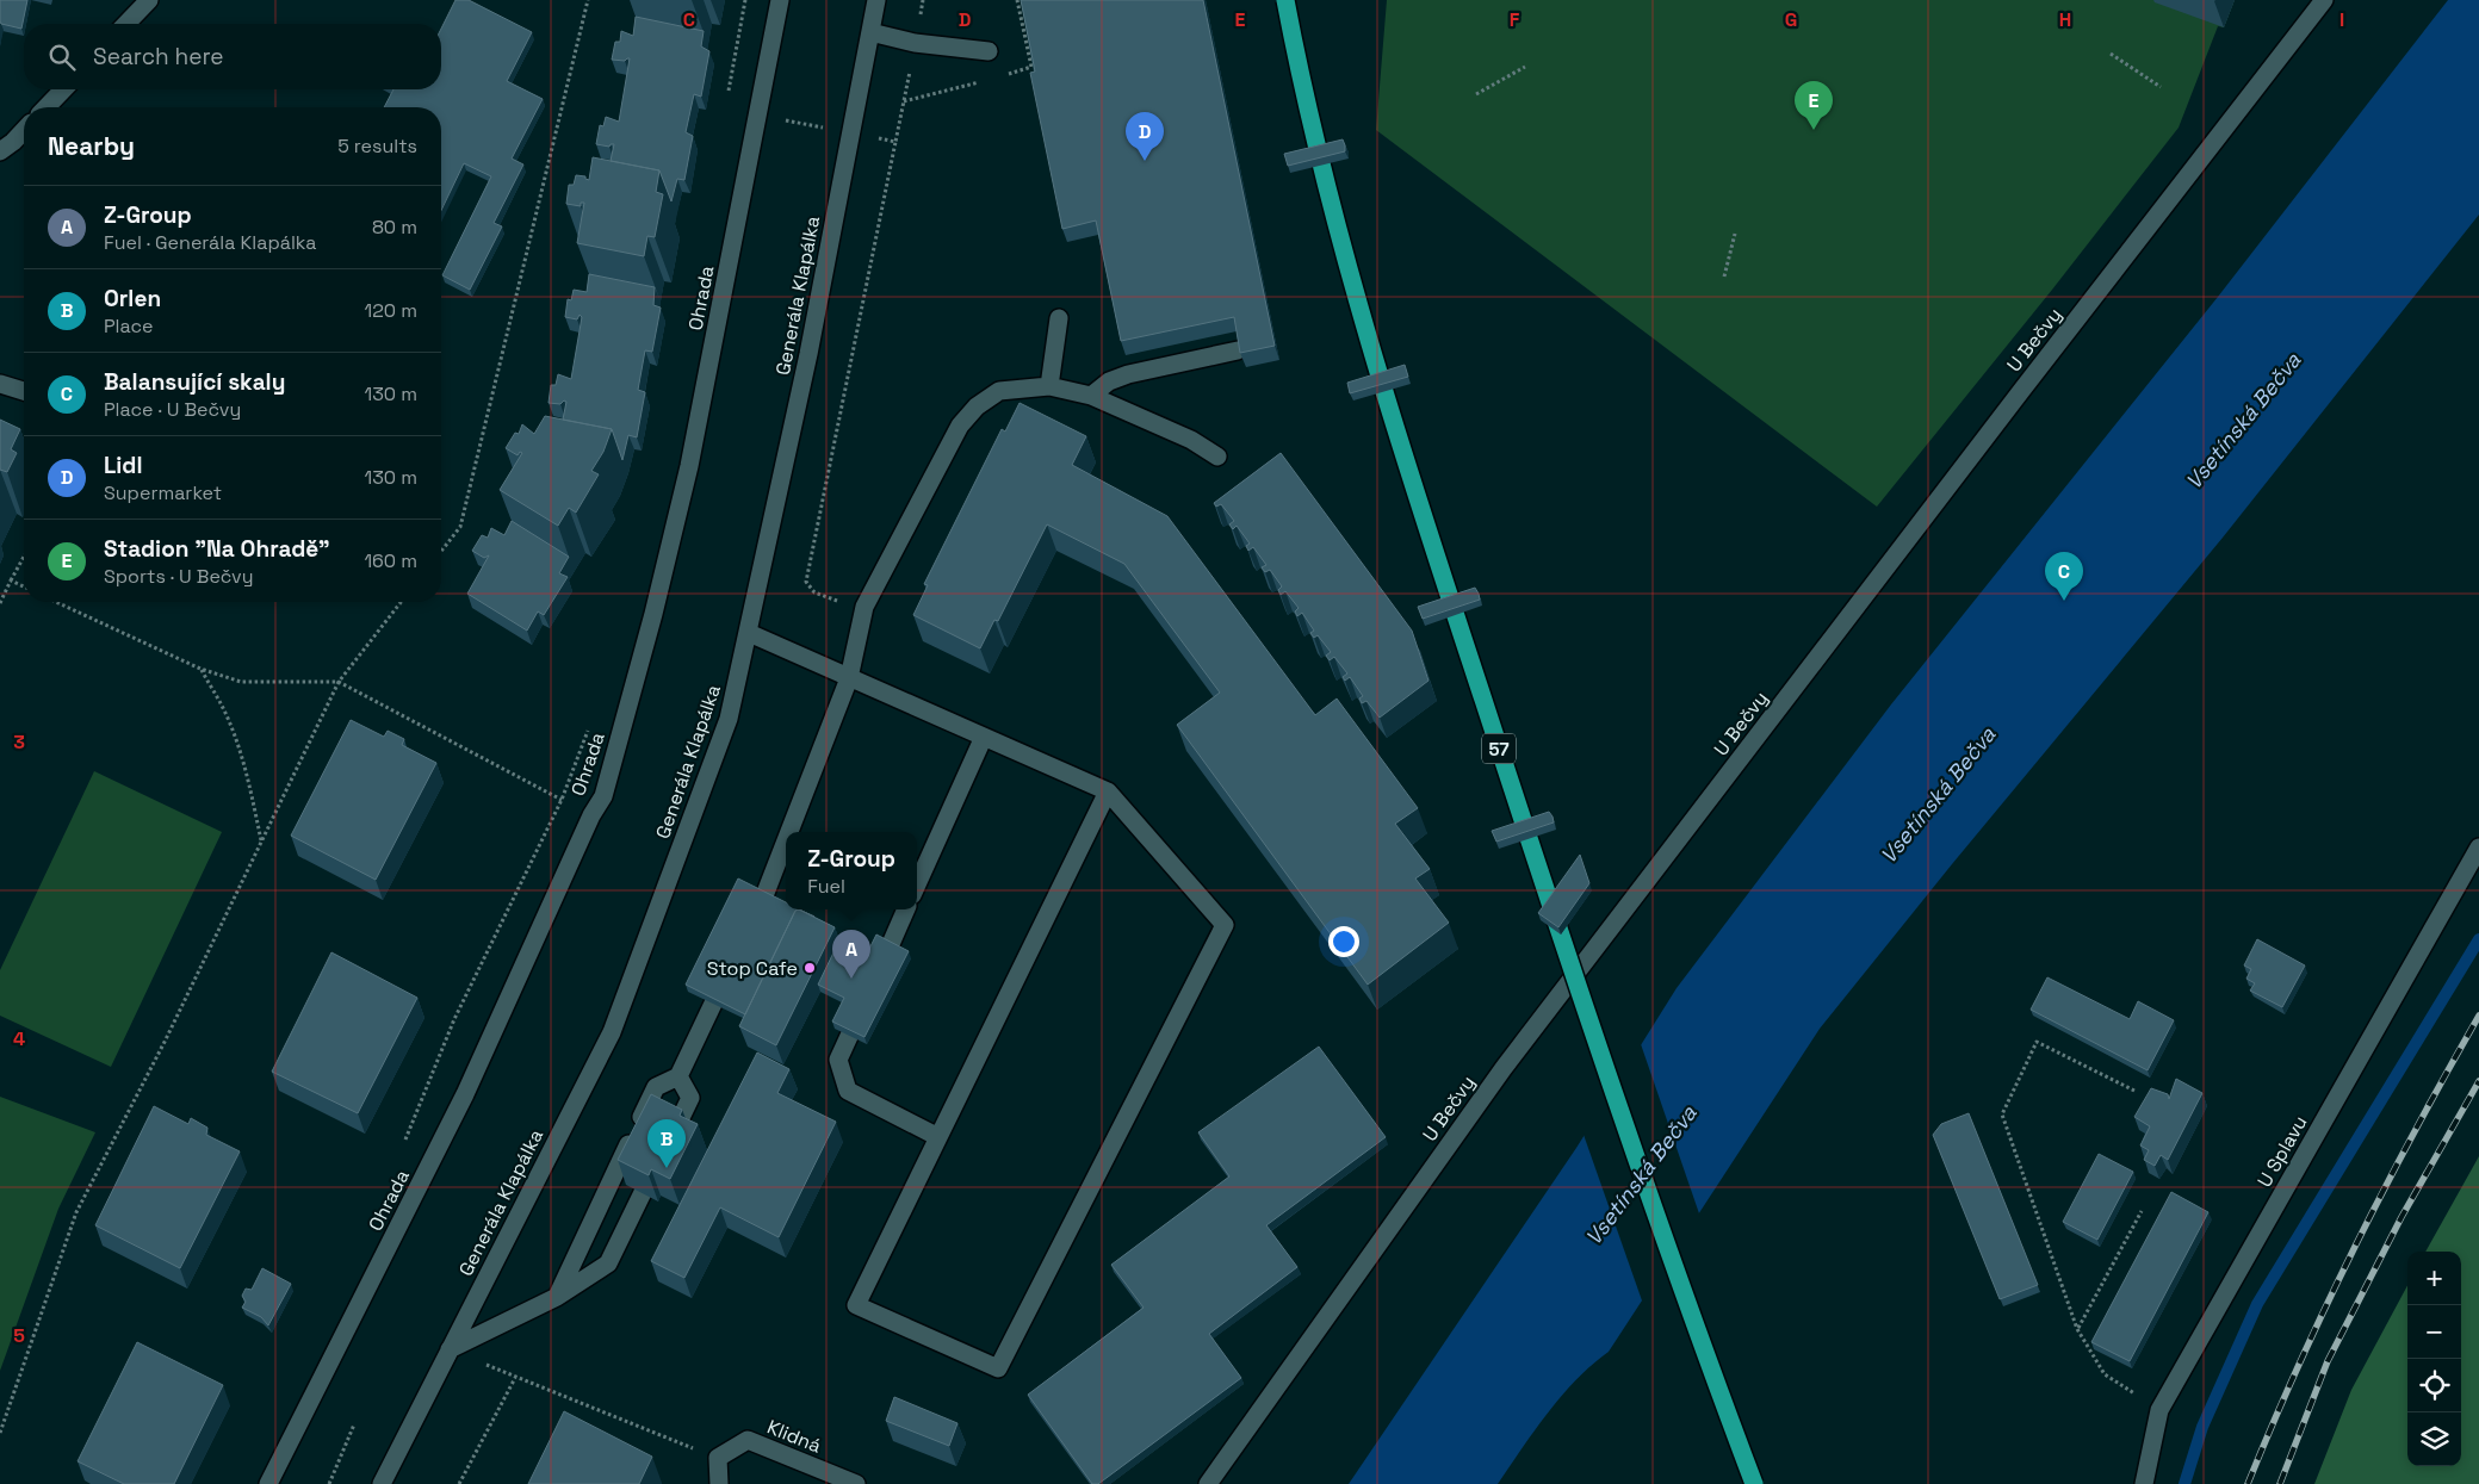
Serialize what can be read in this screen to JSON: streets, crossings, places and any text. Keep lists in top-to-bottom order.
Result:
{
  "streets": {
    "main road": ["57"],
    "street": [
      "Generála Klapálka",
      "Ohrada",
      "U Bečvy",
      "U Splavu",
      "Klidná"
    ]
  },
  "water": ["Vsetínská Bečva"],
  "places": ["Stop Cafe"],
  "page": {
    "search": "Search here",
    "pins": [
      "E",
      "D",
      "C",
      "A",
      "B"
    ],
    "heading": ["Nearby", "5 results"],
    "list": [
      {
        "mark": "A",
        "name": "Z-Group",
        "note": "Fuel · Generála Klapálka",
        "value": "80 m"
      },
      {
        "mark": "B",
        "name": "Orlen",
        "note": "Place",
        "value": "120 m"
      },
      {
        "mark": "C",
        "name": "Balansující skaly",
        "note": "Place · U Bečvy",
        "value": "130 m"
      },
      {
        "mark": "D",
        "name": "Lidl",
        "note": "Supermarket",
        "value": "130 m"
      },
      {
        "mark": "E",
        "name": "Stadion \"Na Ohradě\"",
        "note": "Sports · U Bečvy",
        "value": "160 m"
      }
    ],
    "popup": ["Z-Group", "Fuel"],
    "map_buttons": ["+", "−"]
  },
  "grid": {
    "columns": [
      "C",
      "D",
      "E",
      "F",
      "G",
      "H",
      "I"
    ],
    "rows": ["3", "4", "5"]
  }
}
